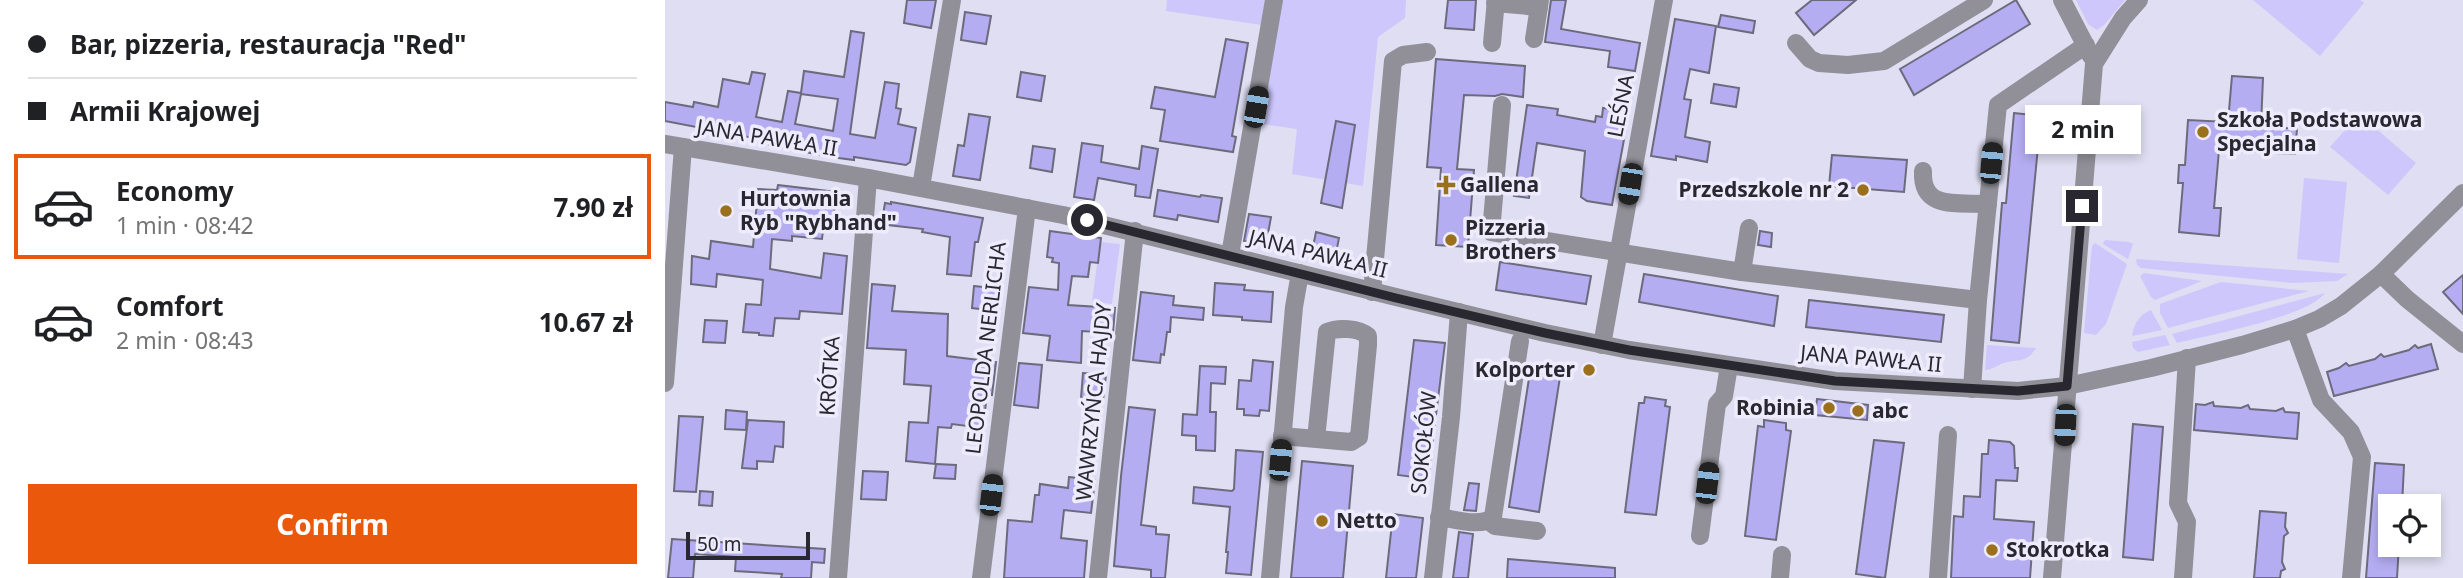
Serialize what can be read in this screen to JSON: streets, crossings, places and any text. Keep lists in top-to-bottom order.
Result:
{
  "streets": {
    "street": [
      "LEŚNA",
      "JANA PAWŁA II",
      "LEOPOLDA NERLICHA",
      "KRÓTKA",
      "WAWRZYŃCA HAJDY",
      "SOKOŁÓW"
    ]
  },
  "crossings": [
    ["LEŚNA", "JANA PAWŁA II"],
    ["JANA PAWŁA II", "LEOPOLDA NERLICHA"],
    ["JANA PAWŁA II", "KRÓTKA"],
    ["JANA PAWŁA II", "WAWRZYŃCA HAJDY"],
    ["JANA PAWŁA II", "SOKOŁÓW"]
  ],
  "places": {
    "other": [
      "Szkoła Podstawowa Specjalna",
      "Przedszkole nr 2",
      "Hurtownia Ryb \"Rybhand\"",
      "Pizzeria Brothers",
      "Kolporter",
      "Robinia",
      "abc",
      "Netto",
      "Stokrotka"
    ],
    "health": ["Gallena"]
  },
  "scale_bar": "50 m",
  "page": {
    "banner": ["Bar, pizzeria, restauracja \"Red\"", "Armii Krajowej"],
    "bubble": "2 min",
    "list": [
      {
        "name": "Economy",
        "note": "1 min · 08:42",
        "value": "7.90 zł"
      },
      {
        "name": "Comfort",
        "note": "2 min · 08:43",
        "value": "10.67 zł"
      }
    ],
    "buttons": "Confirm",
    "scale": "50 m"
  }
}
